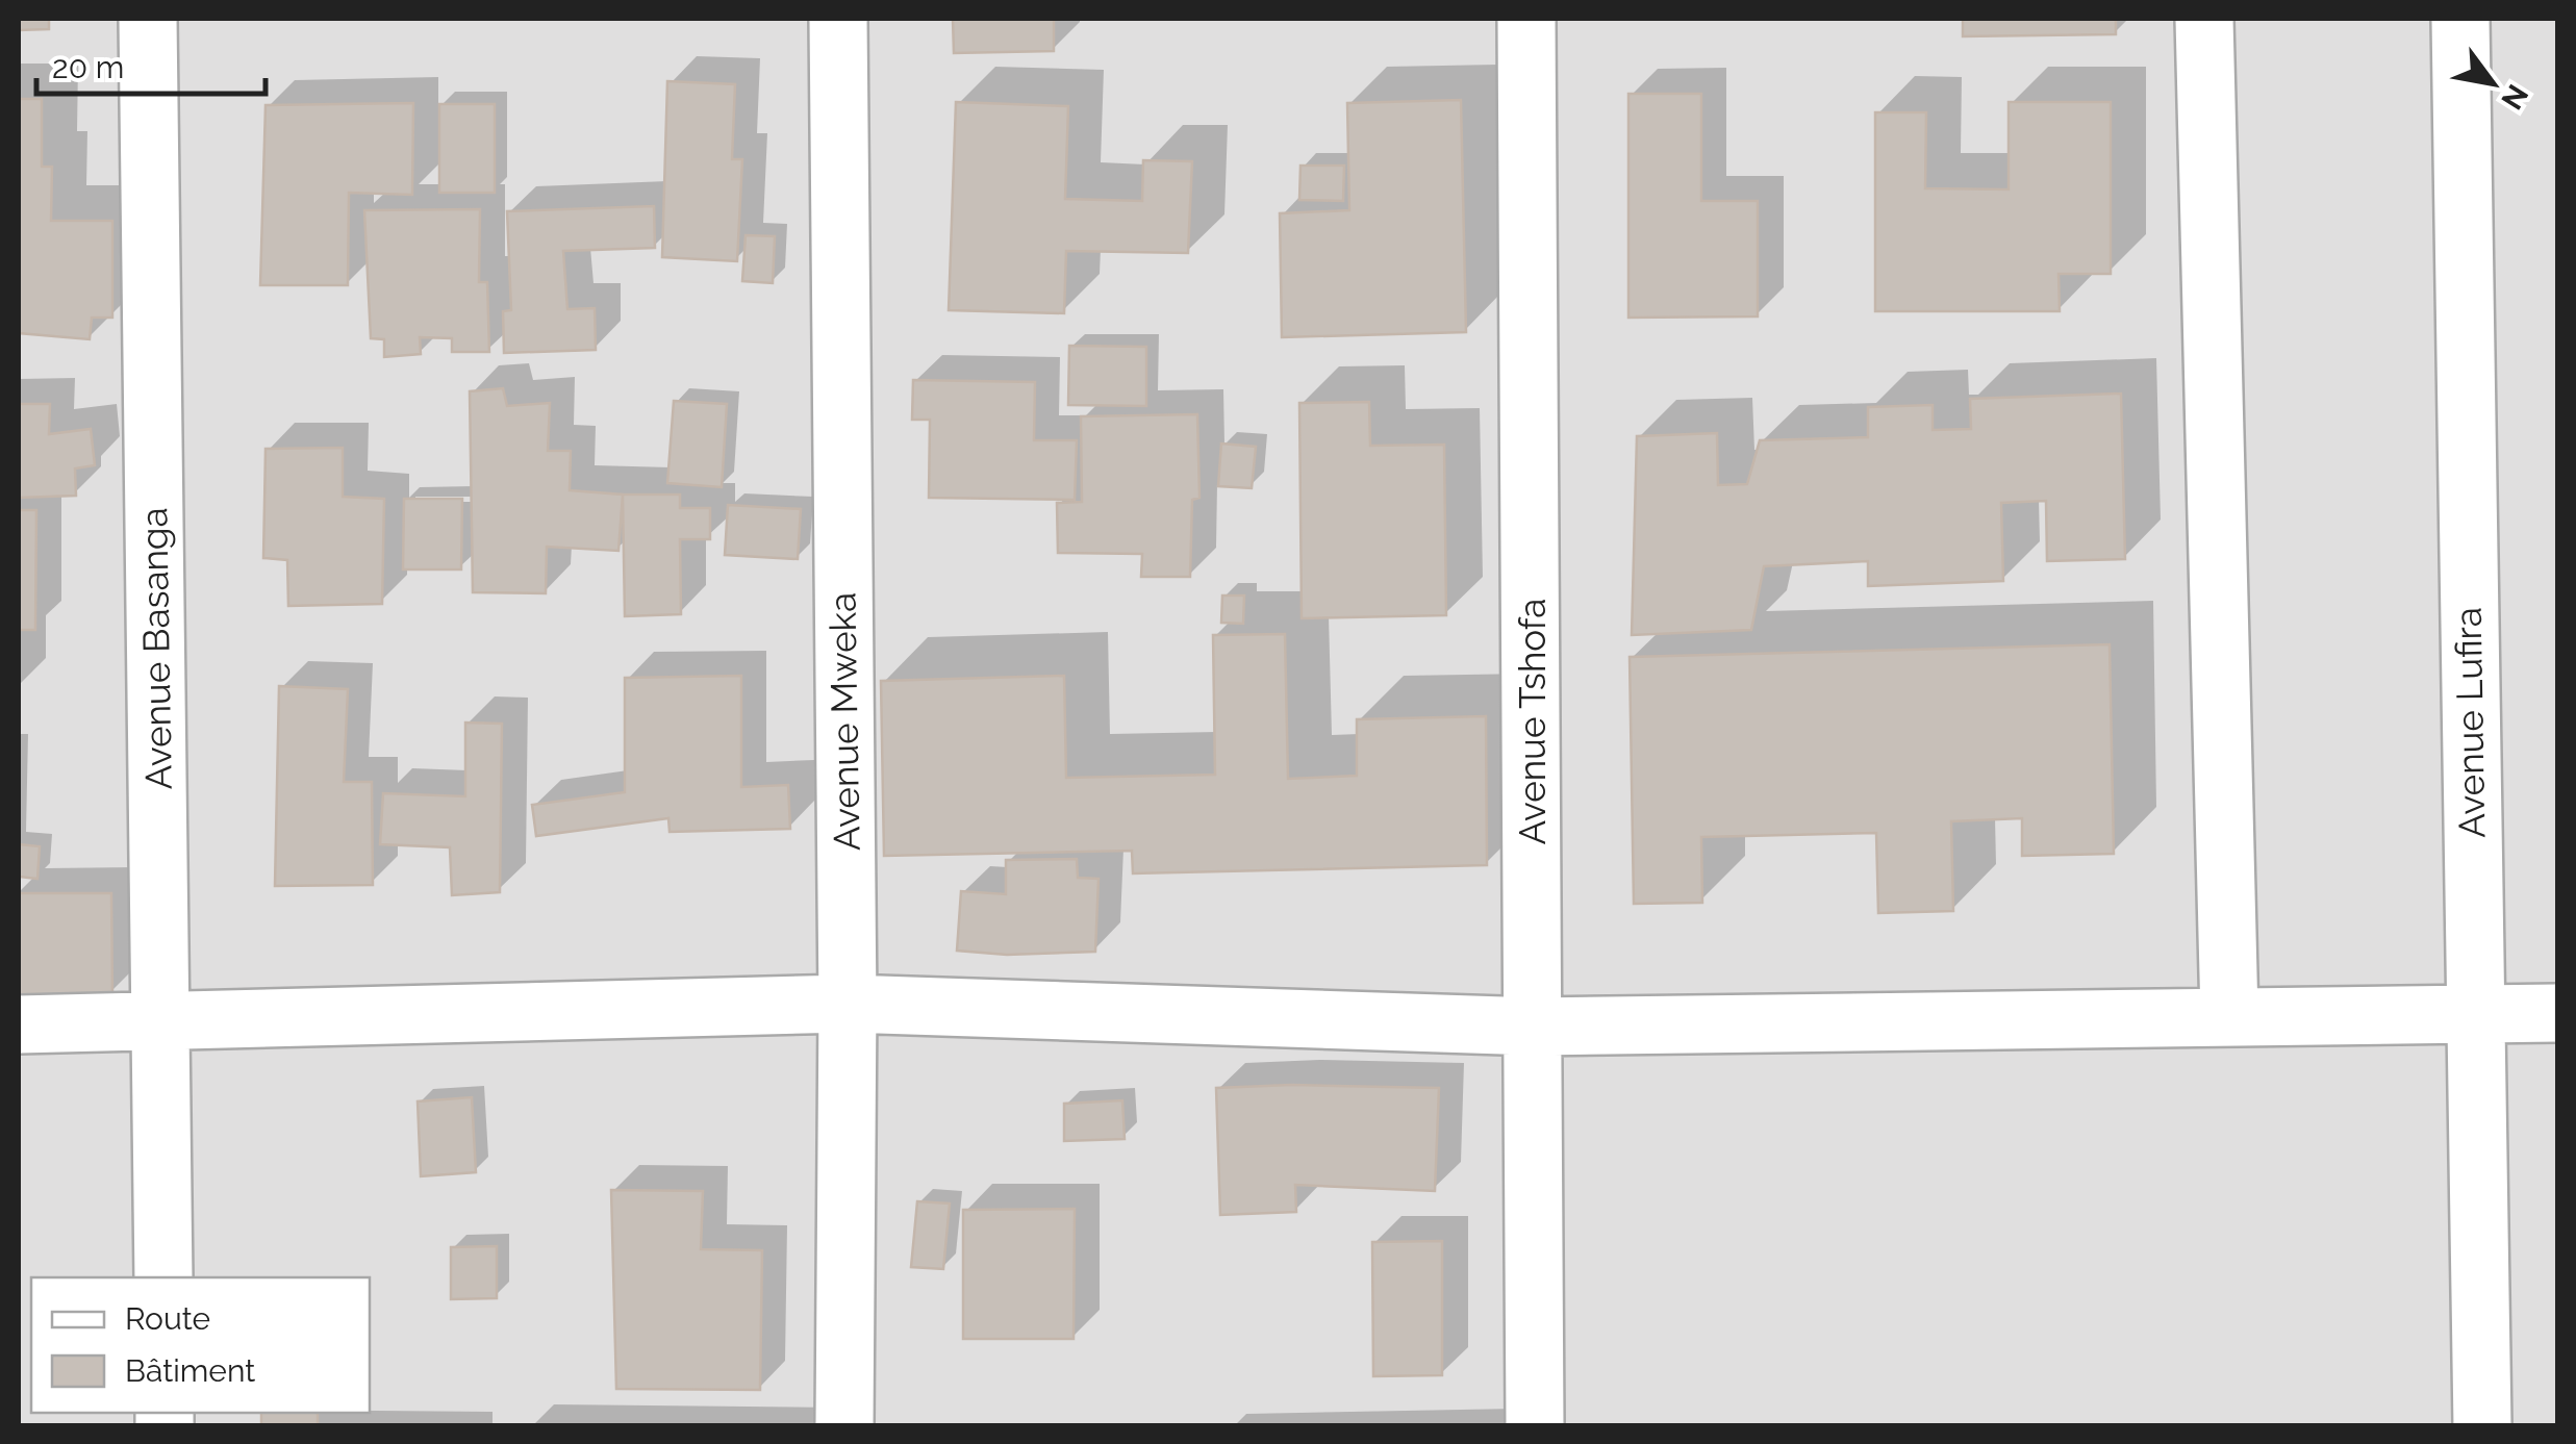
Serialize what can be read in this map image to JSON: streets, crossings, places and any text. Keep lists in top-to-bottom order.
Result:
{
  "streets": {
    "street": [
      "Avenue Basanga",
      "Avenue Mweka",
      "Avenue Tshofa",
      "Avenue Lufira"
    ]
  },
  "legend": ["Route", "Bâtiment"],
  "scale_bar": "20 m",
  "north": "bottom right"
}
